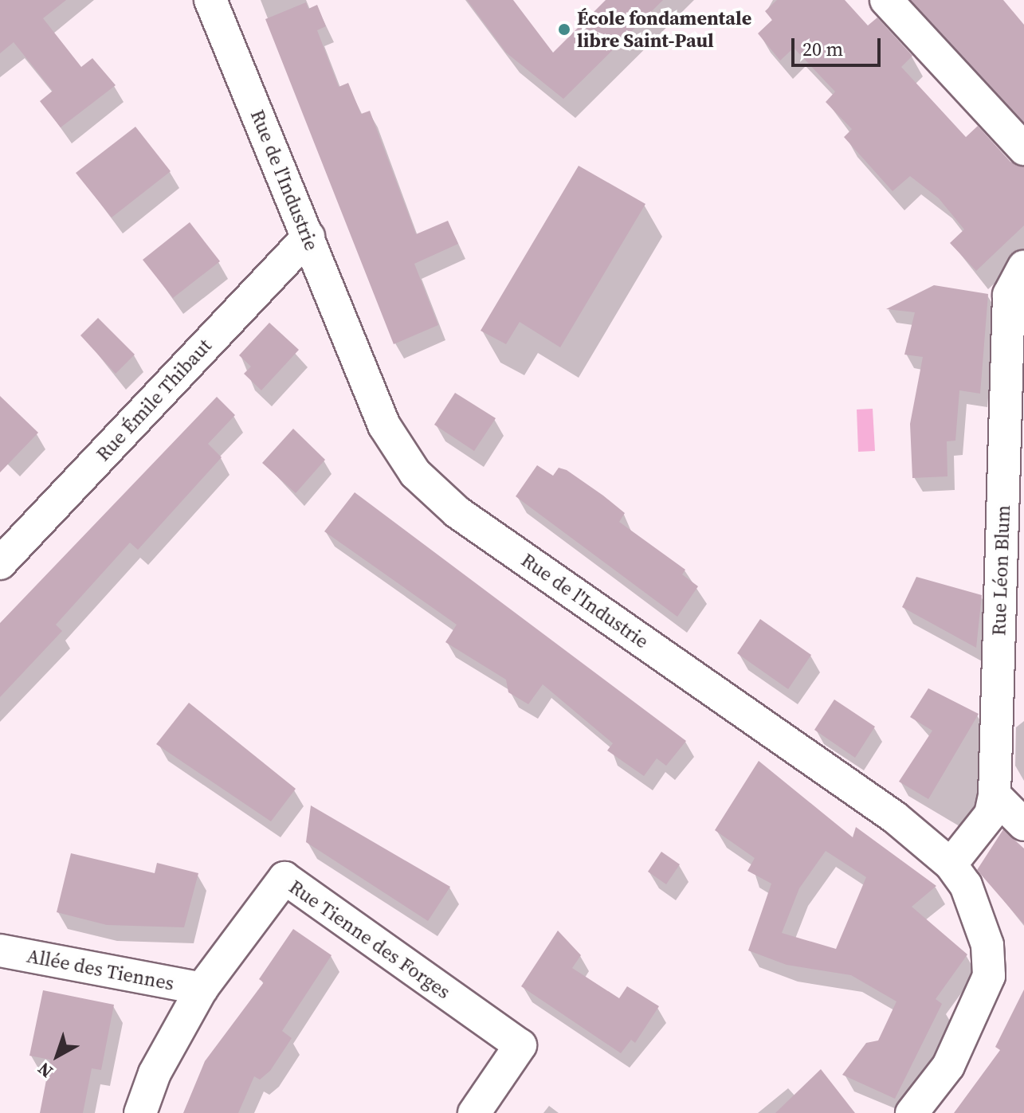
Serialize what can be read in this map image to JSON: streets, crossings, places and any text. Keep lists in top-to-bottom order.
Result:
{
  "streets": {
    "street": [
      "Rue de l'Industrie",
      "Rue Émile Thibaut",
      "Rue Léon Blum",
      "Rue Tienne des Forges",
      "Allée des Tiennes"
    ]
  },
  "crossings": [
    ["Rue de l'Industrie", "Rue Émile Thibaut"],
    ["Rue de l'Industrie", "Rue Léon Blum"],
    ["Rue Tienne des Forges", "Allée des Tiennes"]
  ],
  "places": ["École fondamentale libre Saint-Paul"],
  "scale_bar": "20 m",
  "north": "bottom left"
}
